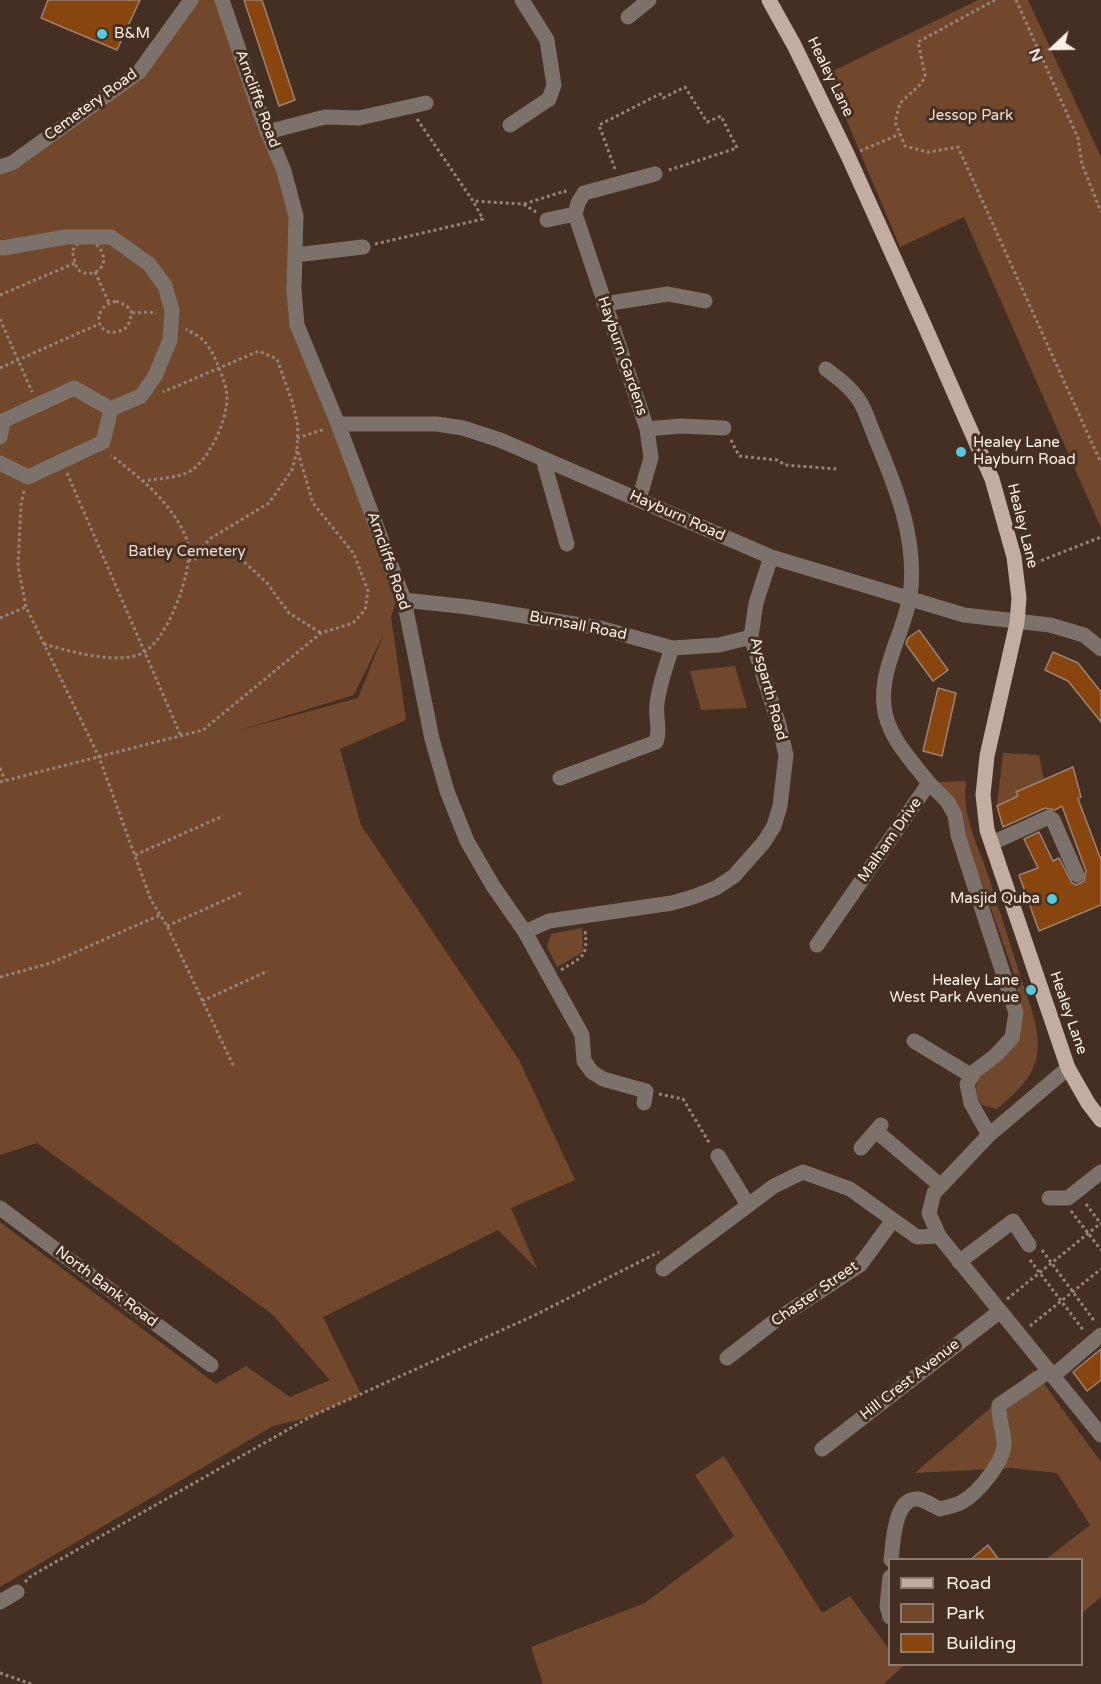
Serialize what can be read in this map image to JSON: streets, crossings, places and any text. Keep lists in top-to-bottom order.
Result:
{
  "streets": {
    "main road": ["Healey Lane"],
    "street": [
      "Arncliffe Road",
      "Cemetery Road",
      "Hayburn Gardens",
      "Hayburn Road",
      "Burnsall Road",
      "Aysgarth Road",
      "Malham Drive",
      "North Bank Road",
      "Chaster Street",
      "Hill Crest Avenue"
    ]
  },
  "crossings": [
    ["Healey Lane", "Hayburn Road"],
    ["Arncliffe Road", "Hayburn Road"],
    ["Arncliffe Road", "Burnsall Road"],
    ["Arncliffe Road", "Aysgarth Road"],
    ["Hayburn Gardens", "Hayburn Road"],
    ["Hayburn Road", "Aysgarth Road"],
    ["Hayburn Road", "Malham Drive"],
    ["Burnsall Road", "Aysgarth Road"]
  ],
  "parks": ["Jessop Park", "Batley Cemetery"],
  "places": [
    "B&M",
    "Healey Lane Hayburn Road",
    "Masjid Quba",
    "Healey Lane West Park Avenue"
  ],
  "legend": ["Road", "Park", "Building"],
  "north": "left"
}
